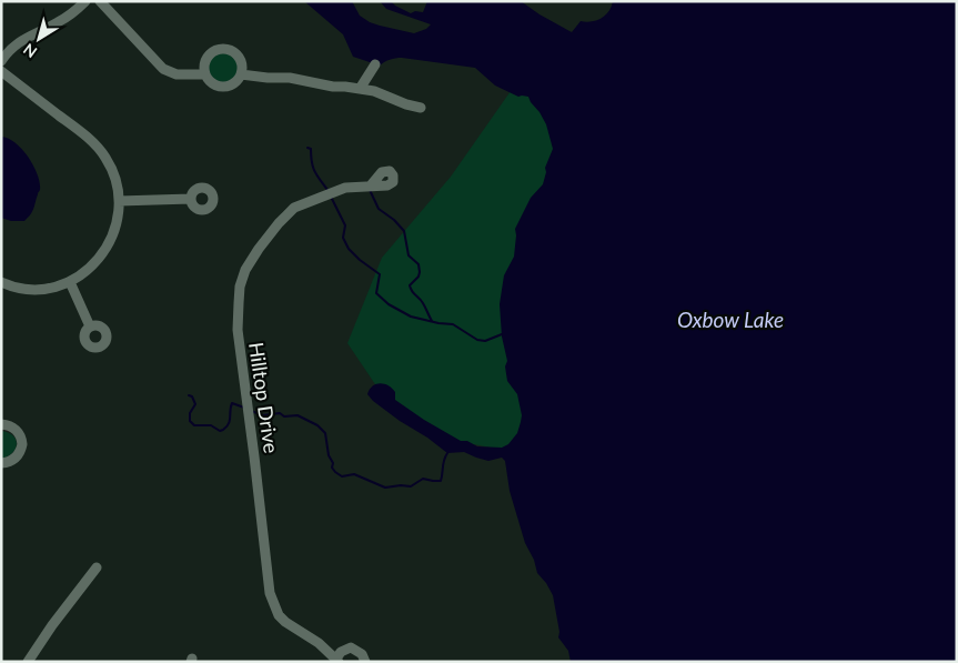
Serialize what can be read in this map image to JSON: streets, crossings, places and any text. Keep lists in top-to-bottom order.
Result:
{
  "streets": {
    "street": ["Hilltop Drive"]
  },
  "water": ["Oxbow Lake"],
  "north": "bottom left"
}
